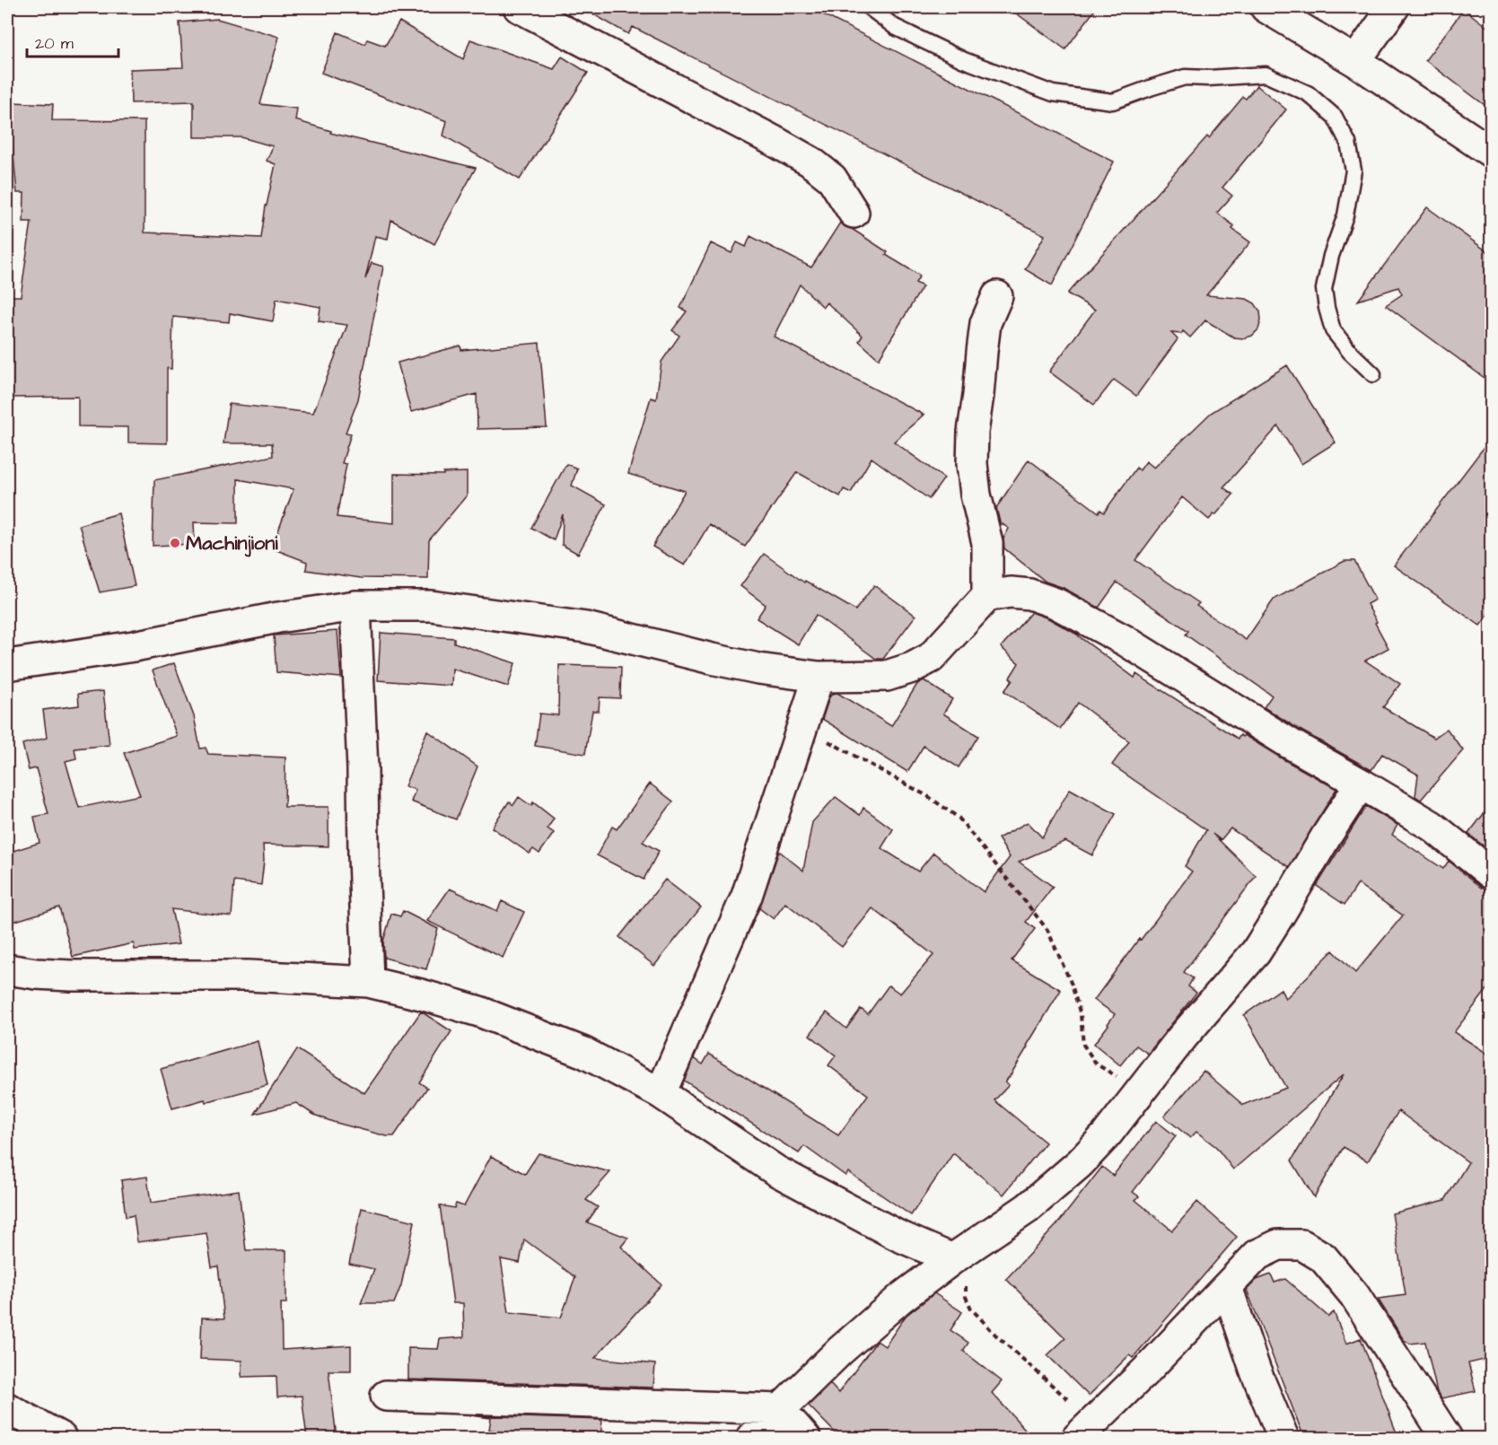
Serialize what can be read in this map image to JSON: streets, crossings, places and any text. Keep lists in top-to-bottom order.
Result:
{
  "places": ["Machinjioni"],
  "scale_bar": "20 m"
}
